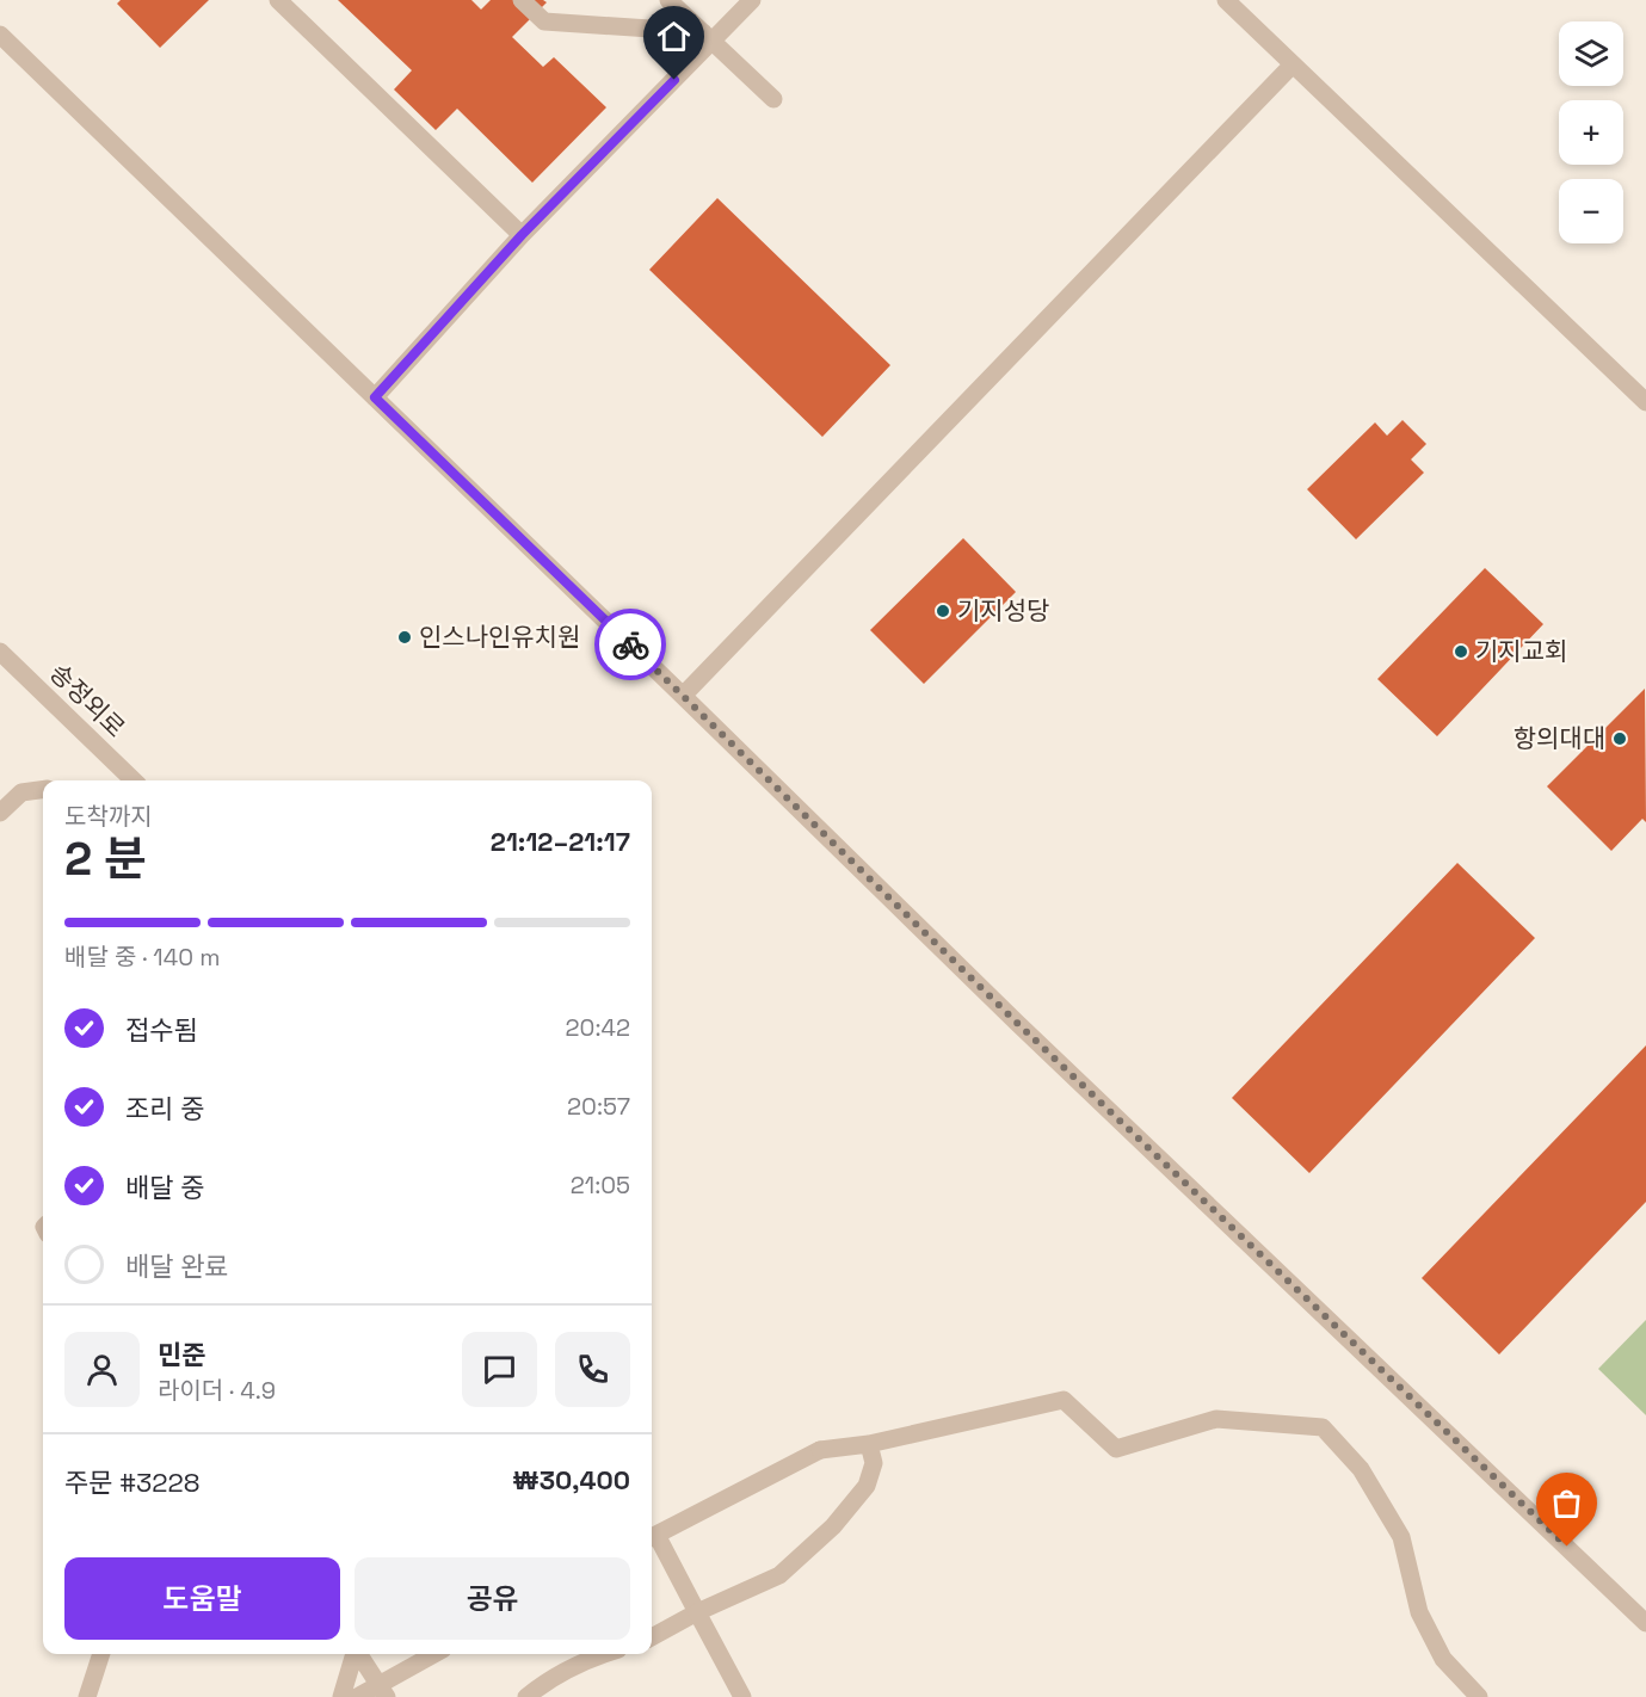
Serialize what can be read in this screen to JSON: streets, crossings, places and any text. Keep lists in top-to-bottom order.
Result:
{
  "streets": {
    "street": ["송정외로"]
  },
  "places": [
    "기지성당",
    "인스나인유치원",
    "기지교회",
    "항의대대"
  ],
  "page": {
    "map_buttons": ["+", "−"],
    "heading": ["2 분", "도착까지", "21:12–21:17"],
    "panel": [
      "민준",
      "라이더 · 4.9",
      "주문 #3228",
      "₩30,400"
    ],
    "bar": "배달 중 · 140 m",
    "list": [
      ["접수됨", "20:42"],
      ["조리 중", "20:57"],
      ["배달 중", "21:05"],
      "배달 완료"
    ],
    "buttons": ["도움말", "공유"]
  }
}
